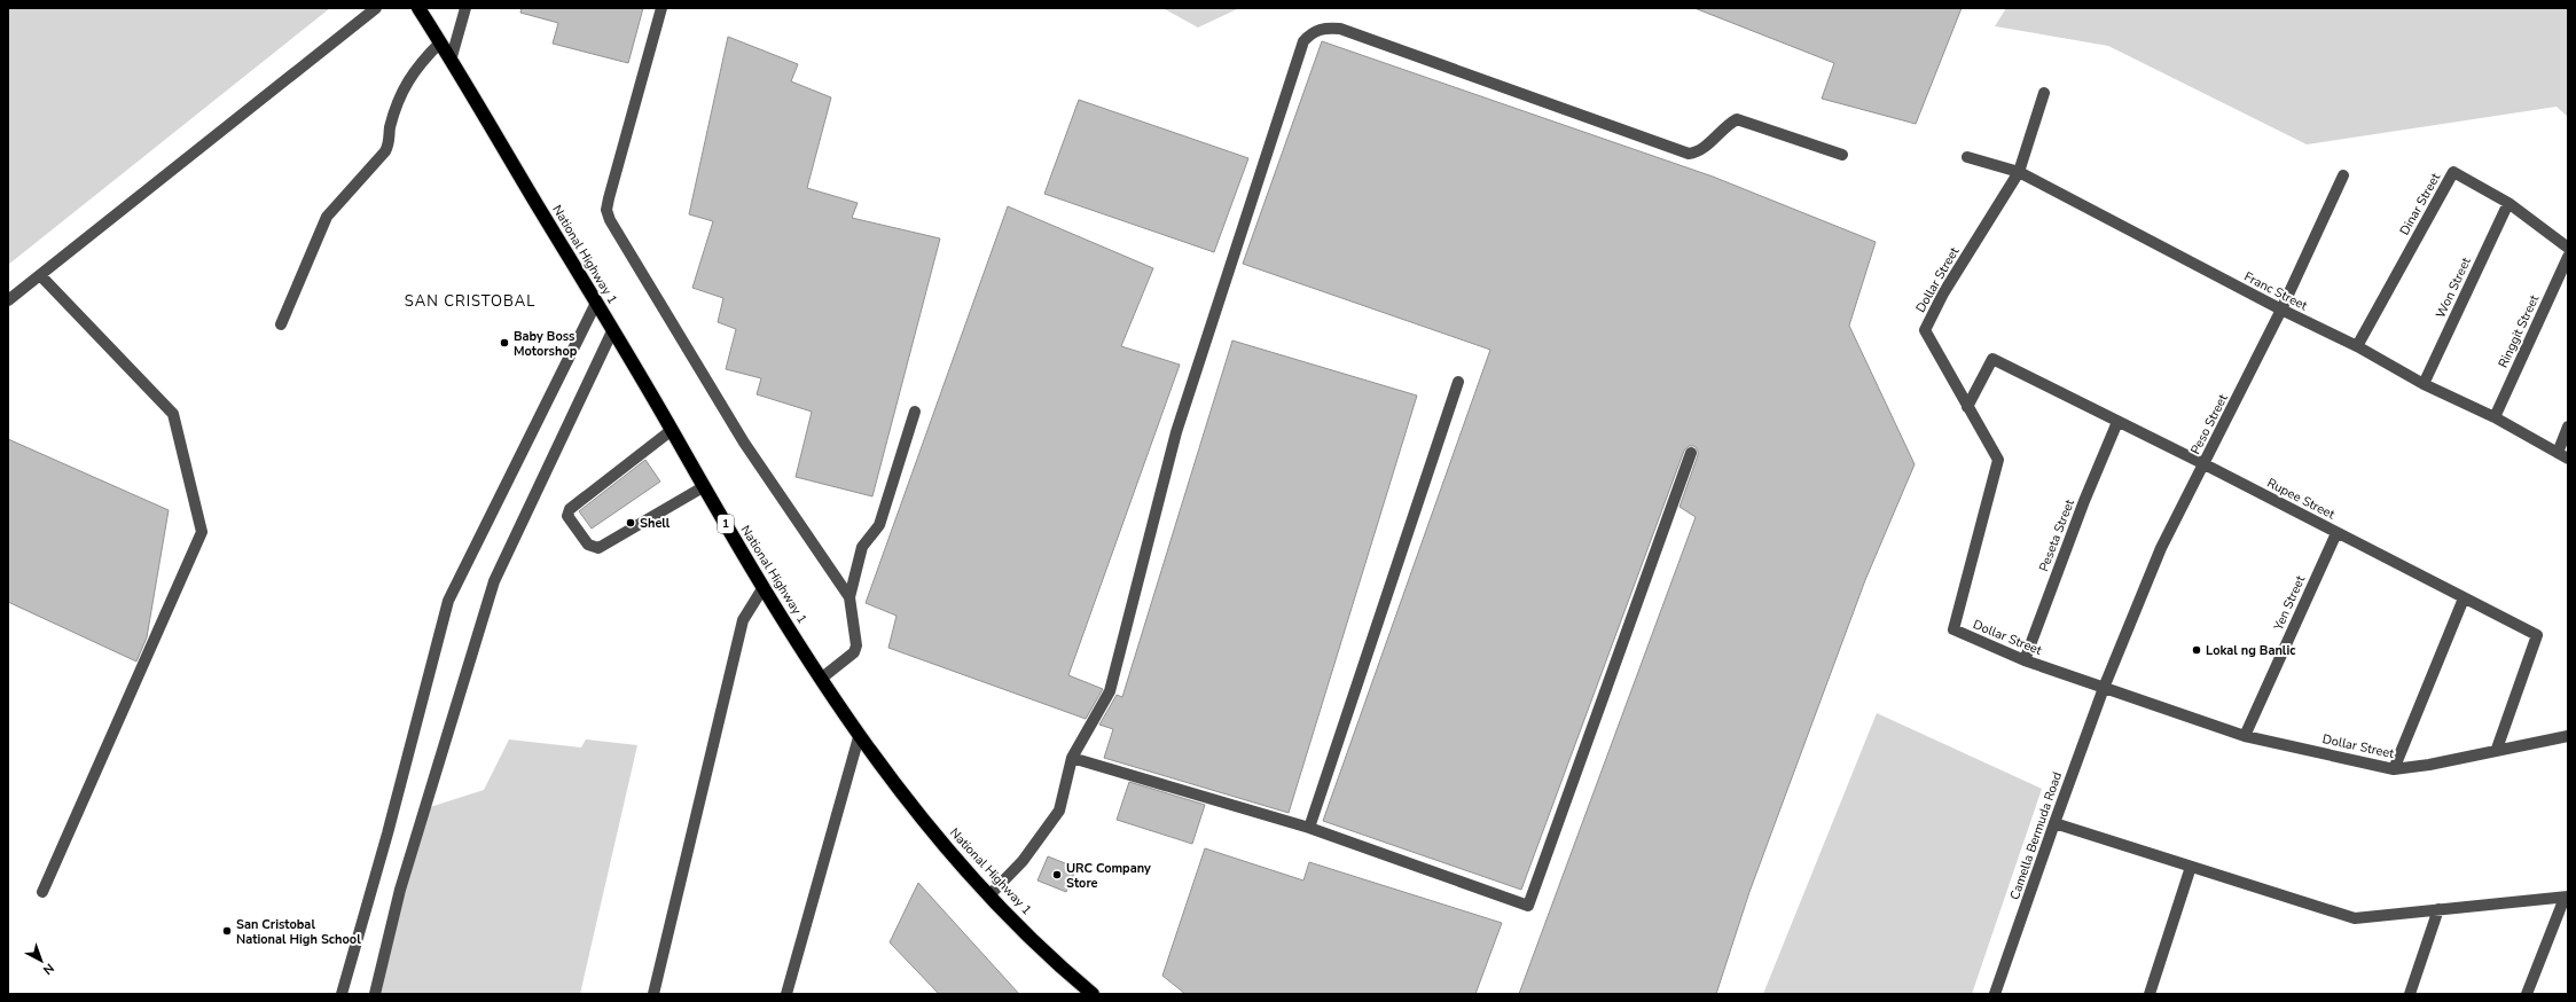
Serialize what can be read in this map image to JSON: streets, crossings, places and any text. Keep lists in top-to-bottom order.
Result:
{
  "streets": {
    "highway": ["National Highway 1", "1"],
    "street": [
      "Dinar Street",
      "Dollar Street",
      "Won Street",
      "Franc Street",
      "Ringgit Street",
      "Peso Street",
      "Rupee Street",
      "Peseta Street",
      "Yen Street",
      "Camella Bermuda Road"
    ]
  },
  "crossings": [
    ["Dinar Street", "Won Street"],
    ["Dinar Street", "Franc Street"],
    ["Dollar Street", "Franc Street"],
    ["Dollar Street", "Peso Street"],
    ["Dollar Street", "Rupee Street"],
    ["Dollar Street", "Peseta Street"],
    ["Dollar Street", "Yen Street"],
    ["Dollar Street", "Camella Bermuda Road"],
    ["Won Street", "Franc Street"],
    ["Franc Street", "Ringgit Street"],
    ["Franc Street", "Peso Street"],
    ["Peso Street", "Rupee Street"],
    ["Peso Street", "Camella Bermuda Road"],
    ["Rupee Street", "Peseta Street"],
    ["Rupee Street", "Yen Street"]
  ],
  "districts": ["SAN CRISTOBAL"],
  "places": [
    "Baby Boss Motorshop",
    "Shell",
    "Lokal ng Banlic",
    "URC Company Store",
    "San Cristobal National High School"
  ],
  "north": "bottom right"
}
